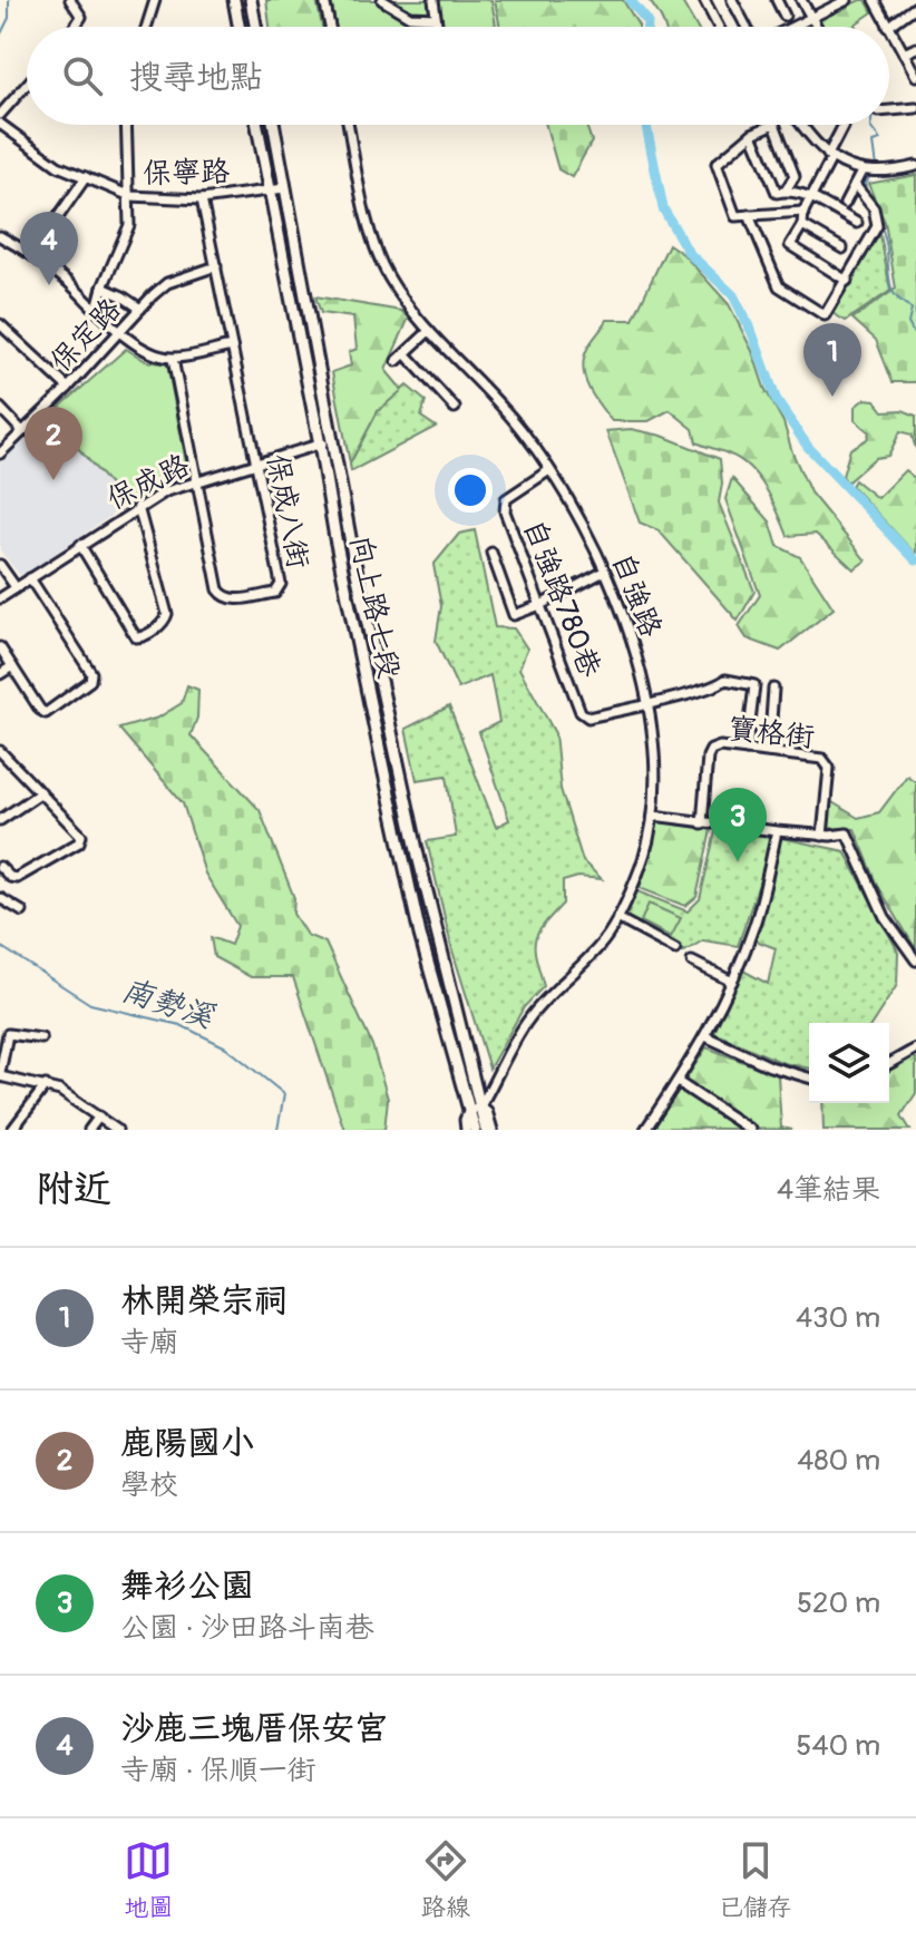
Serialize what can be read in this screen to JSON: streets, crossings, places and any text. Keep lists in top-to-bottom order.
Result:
{
  "streets": {
    "main road": ["向上路七段"],
    "street": [
      "保寧路",
      "保定路",
      "保成路",
      "保成八街",
      "自強路",
      "自強路780巷",
      "寶格街"
    ]
  },
  "crossings": [
    ["保寧路", "保成八街"],
    ["保寧路", "向上路七段"],
    ["保定路", "保成八街"],
    ["保成路", "保成八街"],
    ["保成路", "向上路七段"],
    ["自強路", "自強路780巷"],
    ["自強路", "向上路七段"]
  ],
  "water": ["南勢溪"],
  "page": {
    "search": "搜尋地點",
    "pins": [
      "4",
      "1",
      "2",
      "3"
    ],
    "heading": ["附近", "4筆結果"],
    "list": [
      {
        "mark": "1",
        "name": "林開榮宗祠",
        "note": "寺廟",
        "value": "430 m"
      },
      {
        "mark": "2",
        "name": "鹿陽國小",
        "note": "學校",
        "value": "480 m"
      },
      {
        "mark": "3",
        "name": "舞衫公園",
        "note": "公園 · 沙田路斗南巷",
        "value": "520 m"
      },
      {
        "mark": "4",
        "name": "沙鹿三塊厝保安宮",
        "note": "寺廟 · 保順一街",
        "value": "540 m"
      }
    ],
    "nav": ["地圖", "路線", "已儲存"]
  }
}
